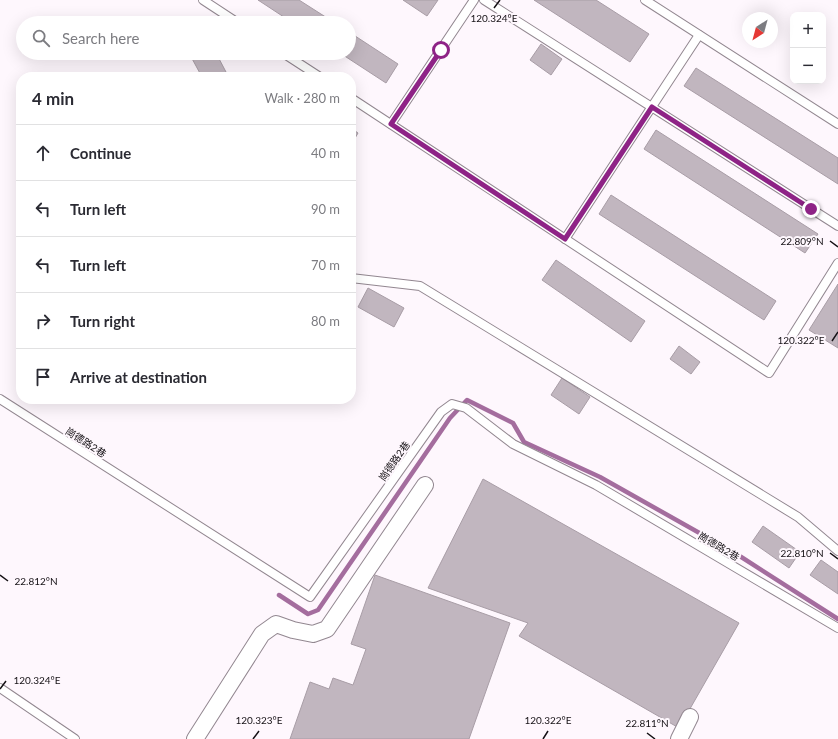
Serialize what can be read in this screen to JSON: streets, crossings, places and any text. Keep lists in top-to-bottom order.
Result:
{
  "streets": {
    "lane": ["崗德路2巷"]
  },
  "north": "bottom left",
  "page": {
    "map_buttons": ["+", "−"],
    "search": "Search here",
    "heading": ["4 min", "Walk · 280 m"],
    "list": [
      ["Continue", "40 m"],
      ["Turn left", "90 m"],
      ["Turn left", "70 m"],
      ["Turn right", "80 m"],
      "Arrive at destination"
    ]
  },
  "coordinates": [
    "120.324°E",
    "22.809°N",
    "120.322°E",
    "22.810°N",
    "22.812°N",
    "120.323°E",
    "22.811°N"
  ]
}
